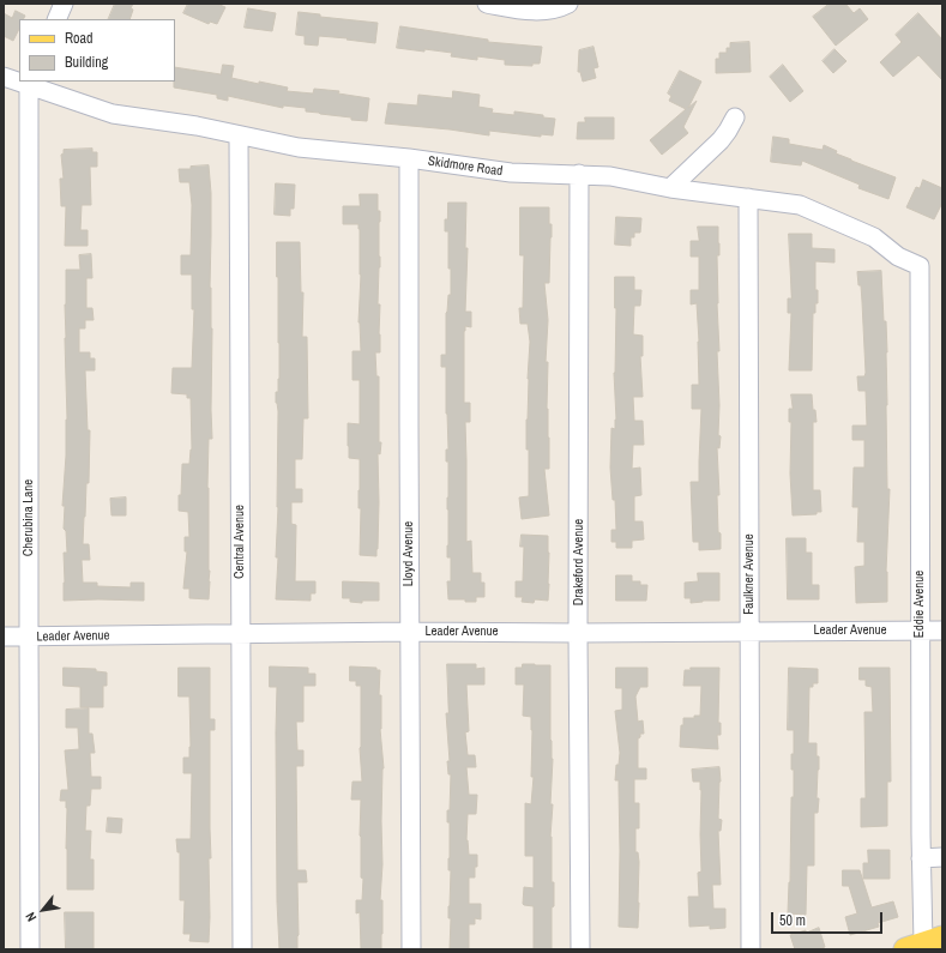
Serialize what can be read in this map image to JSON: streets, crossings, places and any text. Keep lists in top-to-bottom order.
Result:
{
  "streets": {
    "street": [
      "Skidmore Road",
      "Cherubina Lane",
      "Central Avenue",
      "Lloyd Avenue",
      "Drakeford Avenue",
      "Faulkner Avenue",
      "Eddie Avenue",
      "Leader Avenue"
    ]
  },
  "crossings": [
    ["Skidmore Road", "Cherubina Lane"],
    ["Skidmore Road", "Central Avenue"],
    ["Skidmore Road", "Lloyd Avenue"],
    ["Skidmore Road", "Drakeford Avenue"],
    ["Skidmore Road", "Faulkner Avenue"],
    ["Skidmore Road", "Eddie Avenue"],
    ["Cherubina Lane", "Leader Avenue"],
    ["Central Avenue", "Leader Avenue"],
    ["Lloyd Avenue", "Leader Avenue"],
    ["Drakeford Avenue", "Leader Avenue"],
    ["Faulkner Avenue", "Leader Avenue"],
    ["Eddie Avenue", "Leader Avenue"]
  ],
  "legend": ["Road", "Building"],
  "scale_bar": "50 m",
  "north": "bottom left"
}
